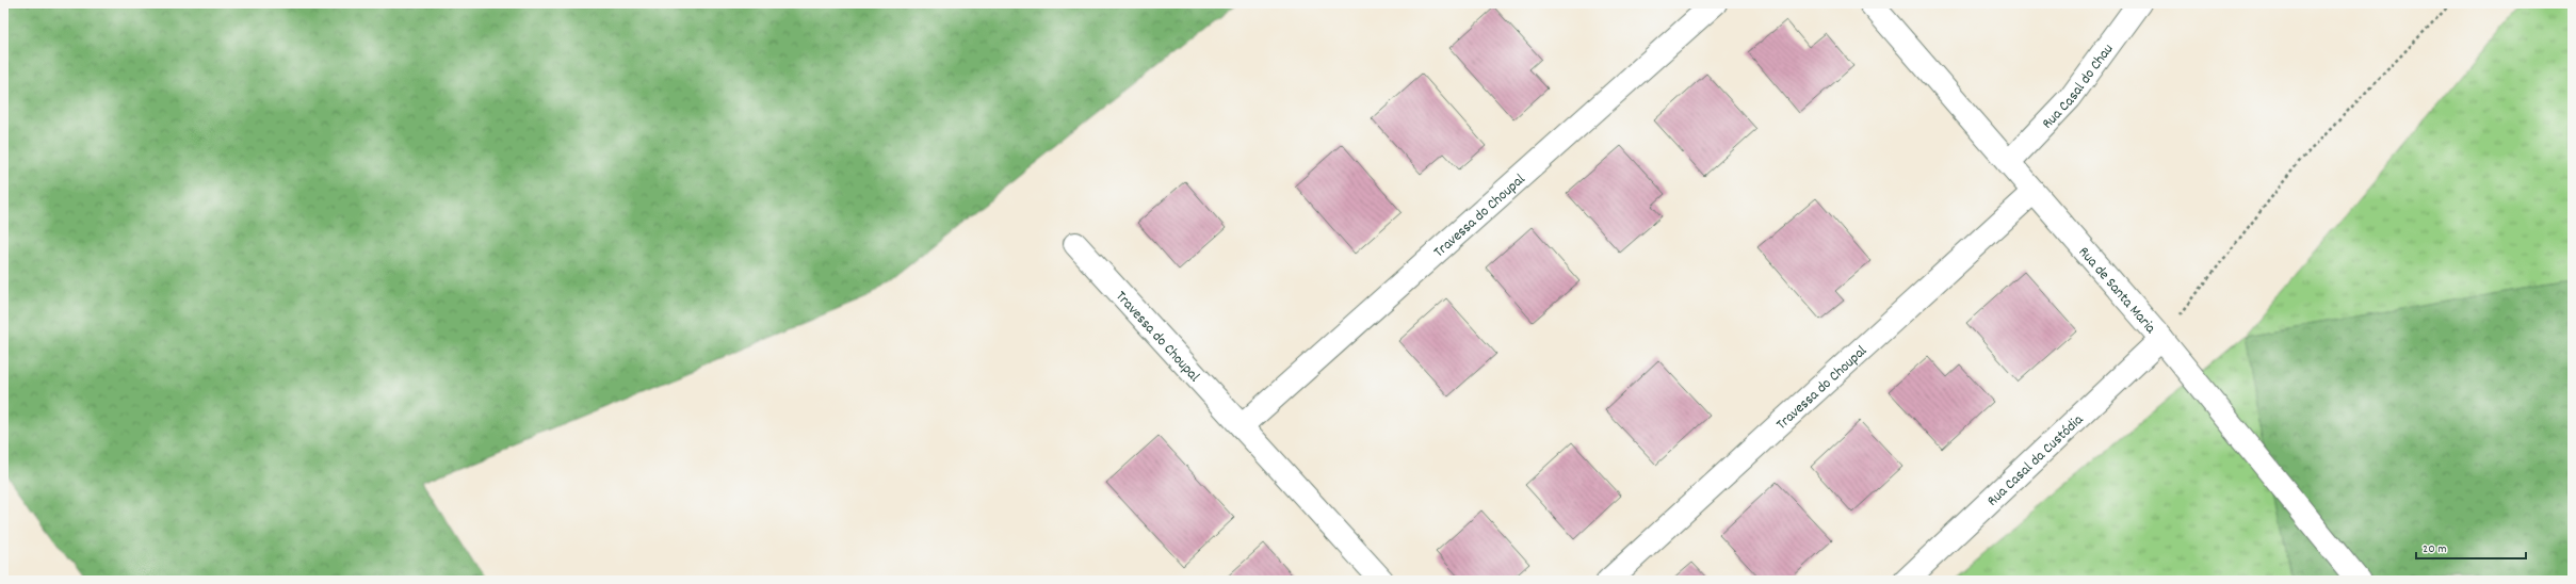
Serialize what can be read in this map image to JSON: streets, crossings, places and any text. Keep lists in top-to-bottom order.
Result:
{
  "streets": {
    "street": [
      "Rua Casal do Chau",
      "Travessa do Choupal",
      "Rua de Santa Maria",
      "Rua Casal da Custódia"
    ]
  },
  "crossings": [
    ["Rua Casal do Chau", "Rua de Santa Maria"],
    ["Travessa do Choupal", "Rua de Santa Maria"],
    ["Rua de Santa Maria", "Rua Casal da Custódia"]
  ],
  "scale_bar": "20 m"
}
